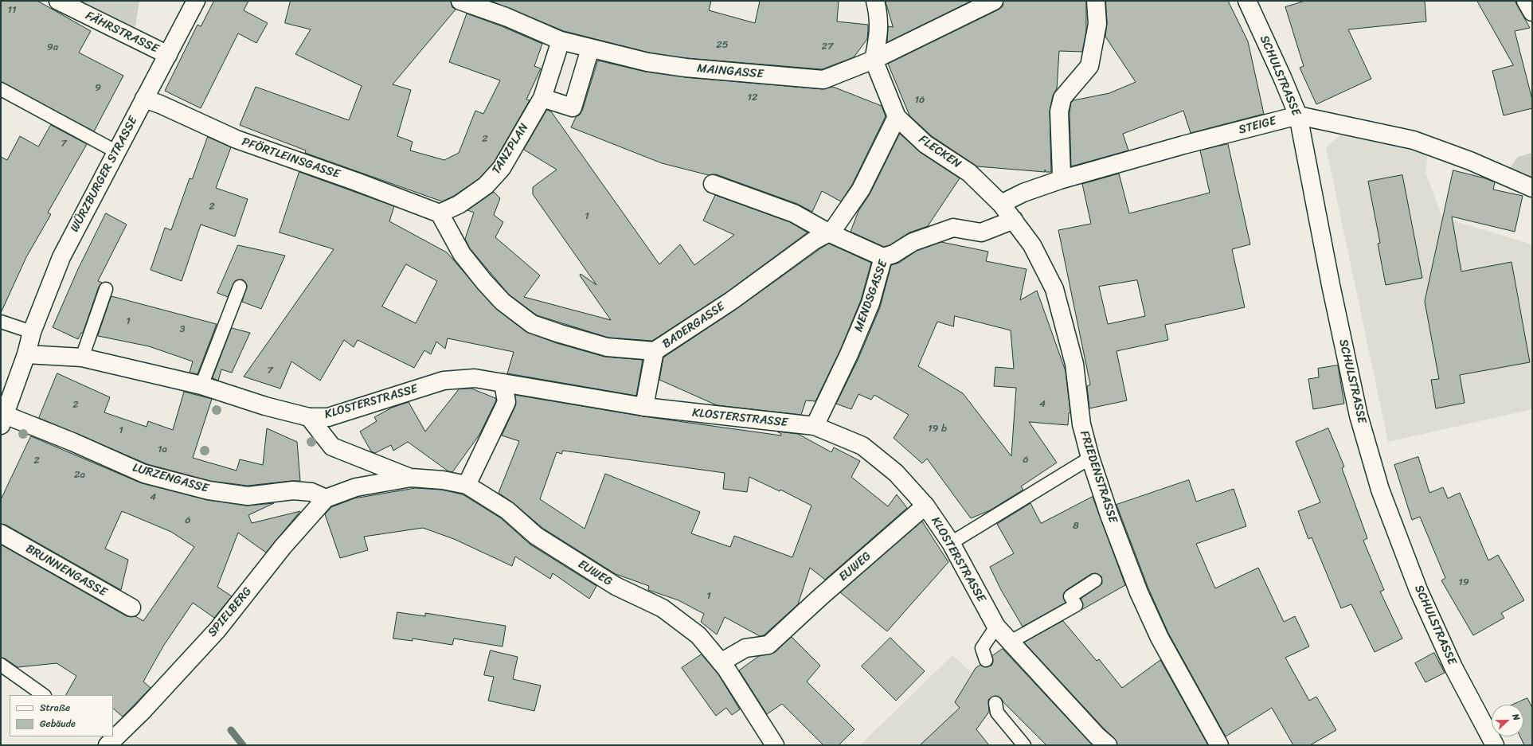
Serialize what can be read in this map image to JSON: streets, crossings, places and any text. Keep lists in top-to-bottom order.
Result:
{
  "streets": {
    "street": [
      "FÄHRSTRASSE",
      "MAINGASSE",
      "SCHULSTRASSE",
      "STEIGE",
      "TANZPLAN",
      "FLECKEN",
      "PFÖRTLEINSGASSE",
      "WÜRZBURGER STRASSE",
      "MENDSGASSE",
      "BADERGASSE",
      "KLOSTERSTRASSE",
      "FRIEDENSTRASSE",
      "LURZENGASSE",
      "EUWEG",
      "BRUNNENGASSE",
      "SPIELBERG"
    ]
  },
  "crossings": [
    ["FÄHRSTRASSE", "WÜRZBURGER STRASSE"],
    ["MAINGASSE", "TANZPLAN"],
    ["MAINGASSE", "FLECKEN"],
    ["SCHULSTRASSE", "STEIGE"],
    ["STEIGE", "FLECKEN"],
    ["STEIGE", "FRIEDENSTRASSE"],
    ["TANZPLAN", "PFÖRTLEINSGASSE"],
    ["TANZPLAN", "BADERGASSE"],
    ["FLECKEN", "BADERGASSE"],
    ["FLECKEN", "FRIEDENSTRASSE"],
    ["PFÖRTLEINSGASSE", "WÜRZBURGER STRASSE"],
    ["PFÖRTLEINSGASSE", "BADERGASSE"],
    ["WÜRZBURGER STRASSE", "KLOSTERSTRASSE"],
    ["WÜRZBURGER STRASSE", "LURZENGASSE"],
    ["MENDSGASSE", "KLOSTERSTRASSE"],
    ["MENDSGASSE", "FRIEDENSTRASSE"],
    ["KLOSTERSTRASSE", "EUWEG"],
    ["LURZENGASSE", "SPIELBERG"]
  ],
  "house_numbers": [
    "11",
    "25",
    "27",
    "9a",
    "9",
    "12",
    "16",
    "2",
    "7",
    "2",
    "1",
    "1",
    "3",
    "7",
    "4",
    "2",
    "19 b",
    "1",
    "1a",
    "6",
    "2",
    "2a",
    "4",
    "6",
    "8",
    "19",
    "1"
  ],
  "legend": ["Straße", "Gebäude"],
  "north": "right"
}
